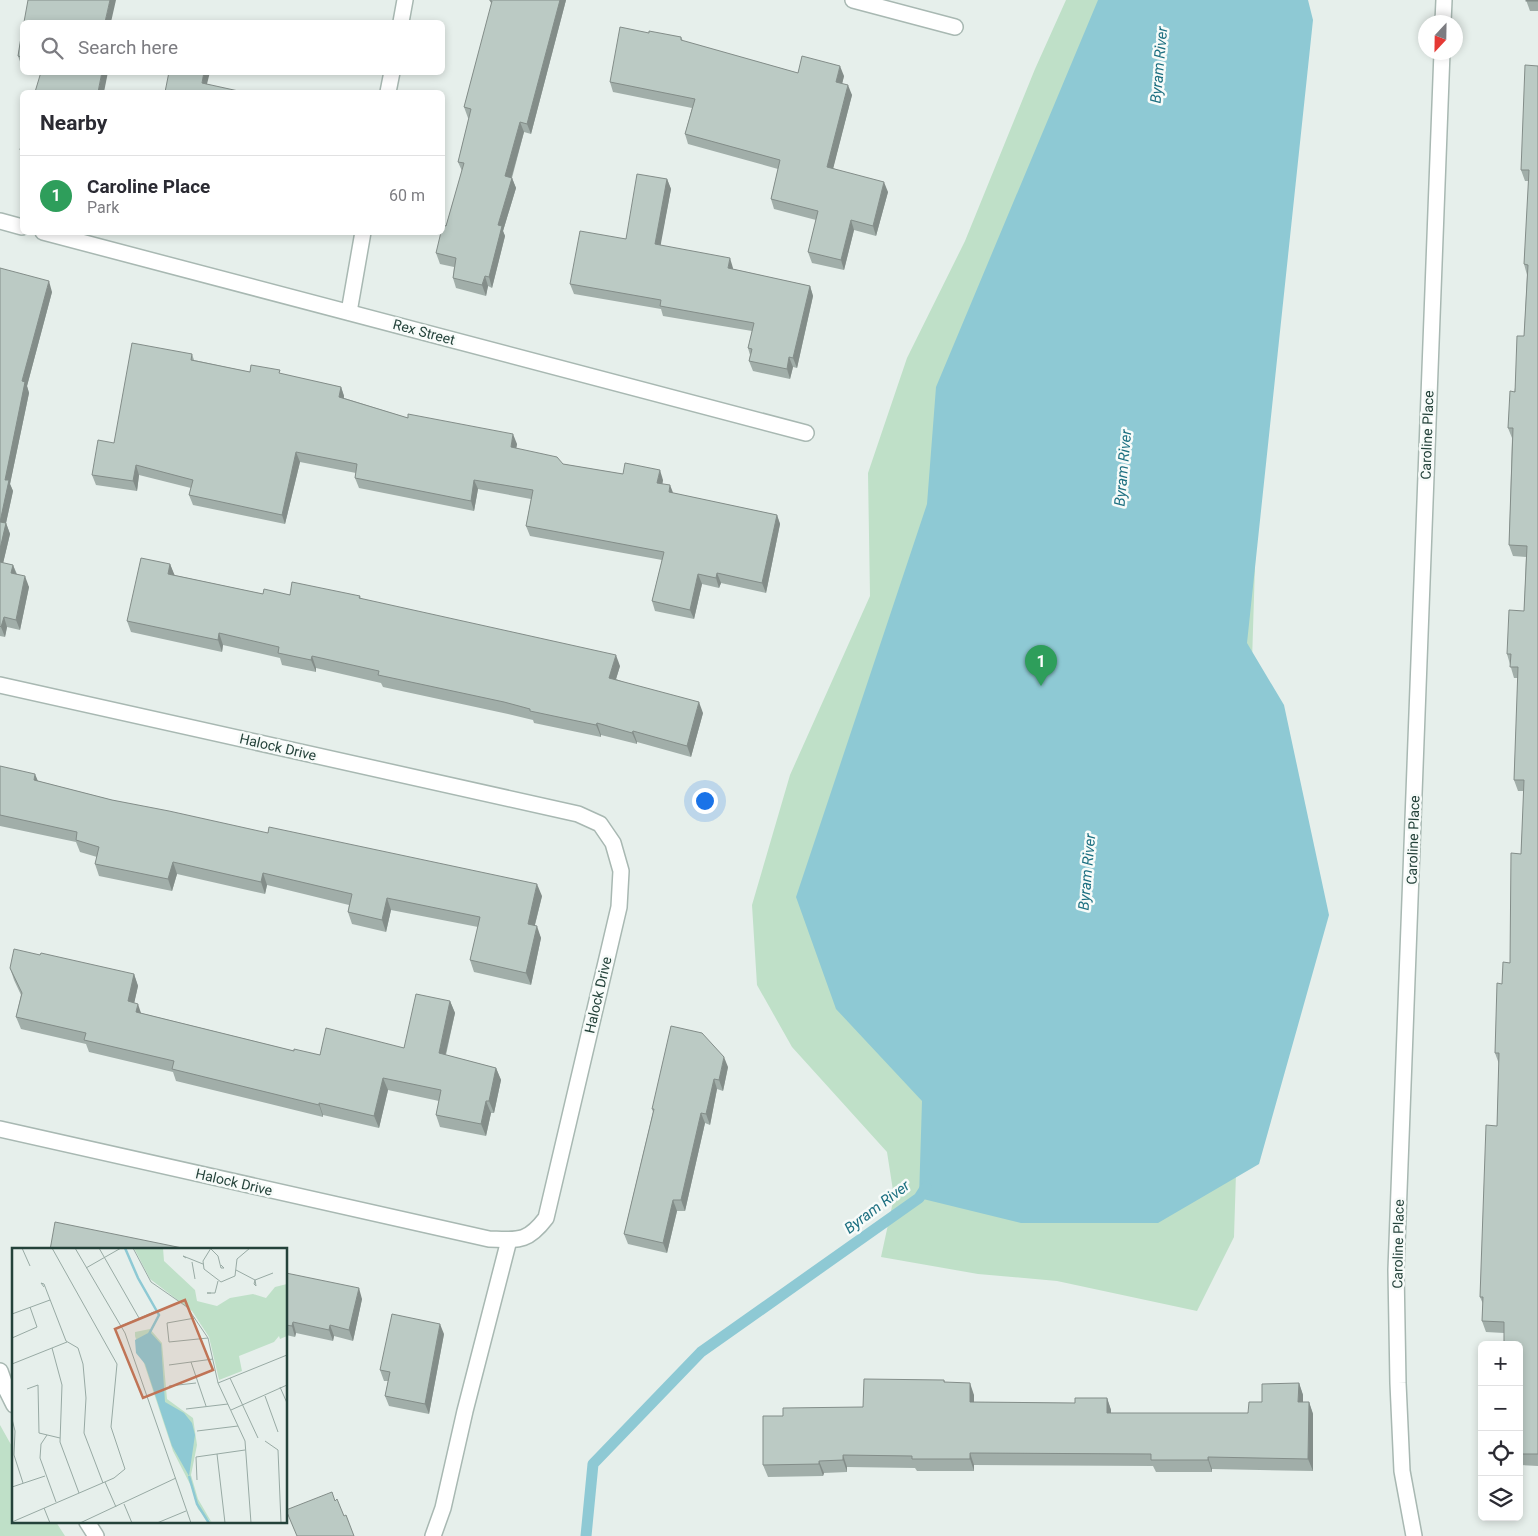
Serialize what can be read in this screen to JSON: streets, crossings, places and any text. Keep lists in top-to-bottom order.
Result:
{
  "streets": {
    "street": ["Rex Street", "Caroline Place", "Halock Drive"]
  },
  "water": ["Byram River"],
  "north": "bottom",
  "page": {
    "search": "Search here",
    "heading": "Nearby",
    "list": [
      {
        "mark": "1",
        "name": "Caroline Place",
        "note": "Park",
        "value": "60 m"
      }
    ],
    "pins": "1",
    "map_buttons": ["+", "−"]
  }
}
